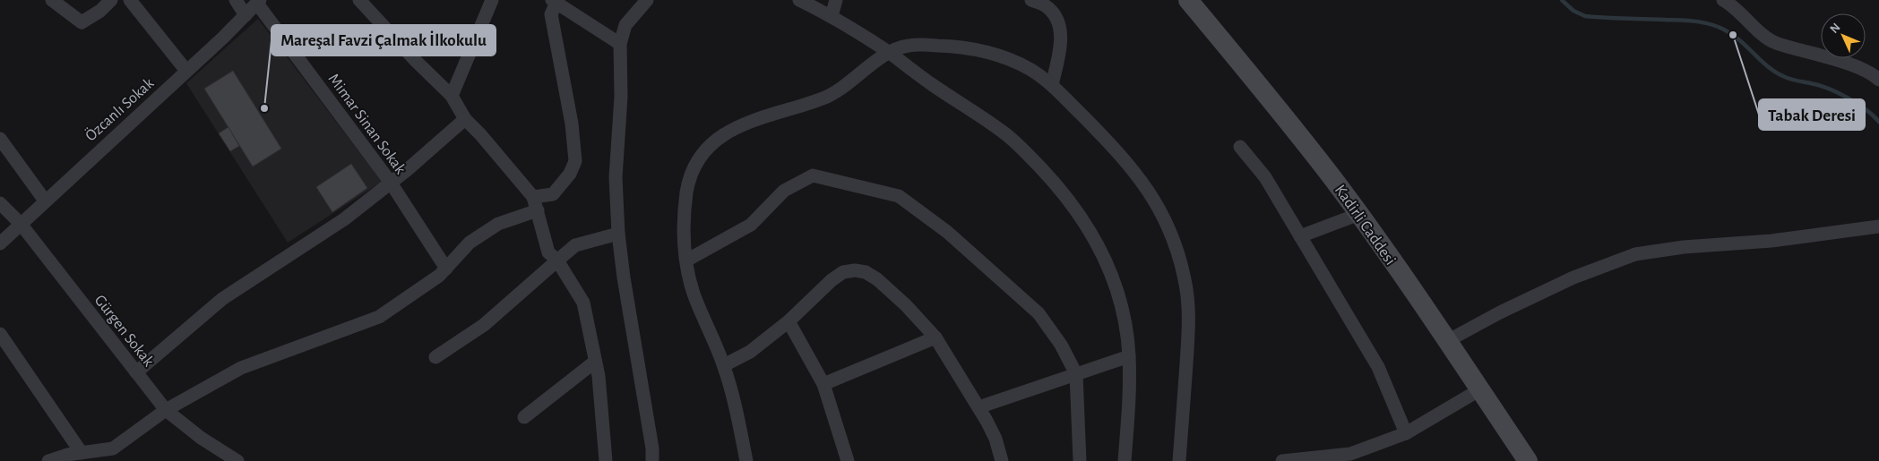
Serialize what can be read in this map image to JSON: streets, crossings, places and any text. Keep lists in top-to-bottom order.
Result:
{
  "streets": {
    "main road": ["Kadirli Caddesi"],
    "street": ["Özcanlı Sokak", "Mimar Sinan Sokak", "Gürgen Sokak"]
  },
  "crossings": [
    ["Özcanlı Sokak", "Mimar Sinan Sokak"],
    ["Özcanlı Sokak", "Gürgen Sokak"]
  ],
  "places": ["Tabak Deresi", "Mareşal Favzi Çalmak İlkokulu"],
  "north": "top left"
}
